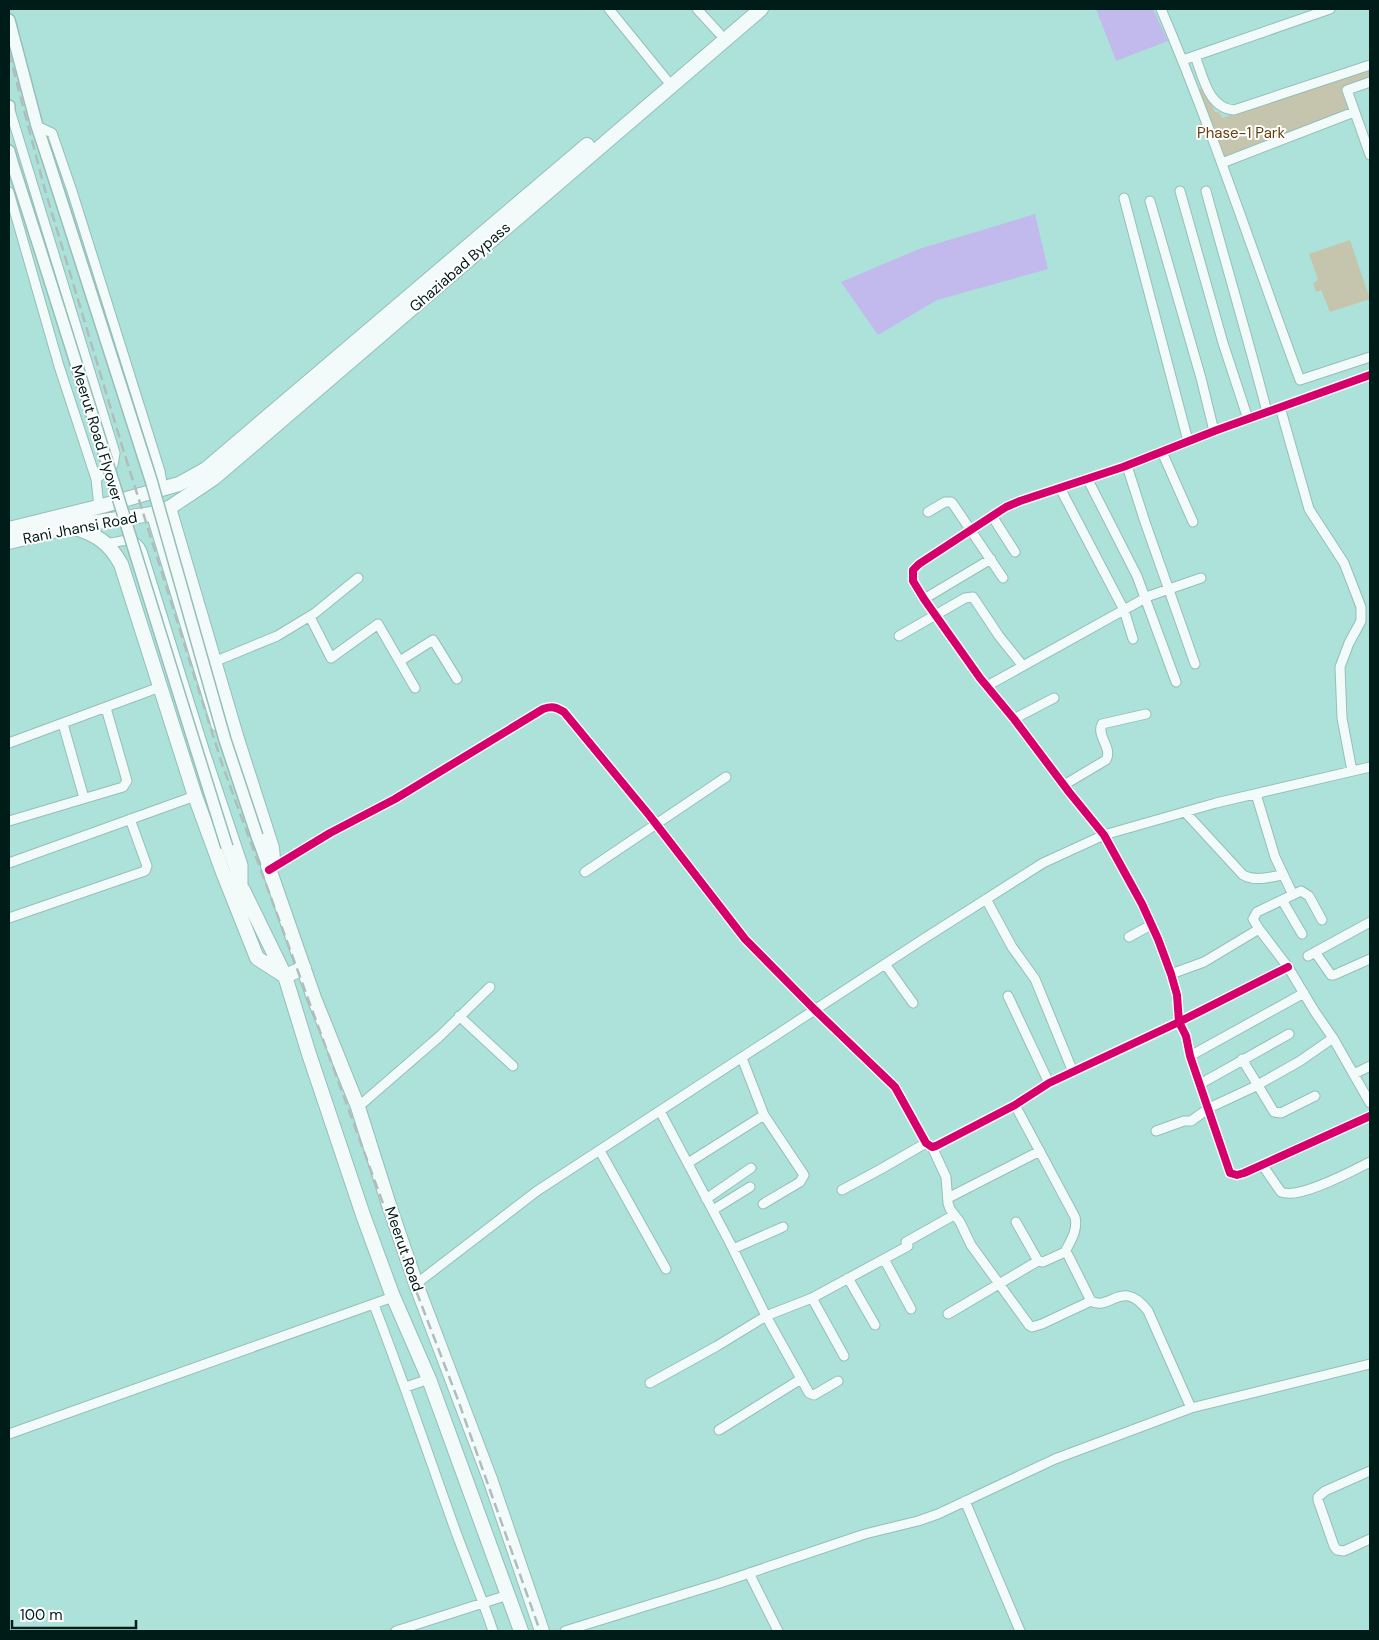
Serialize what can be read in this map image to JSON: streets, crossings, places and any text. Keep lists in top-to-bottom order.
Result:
{
  "streets": {
    "highway": ["Ghaziabad Bypass", "Rani Jhansi Road", "Meerut Road"],
    "main road": ["Meerut Road Flyover"]
  },
  "crossings": [
    ["Ghaziabad Bypass", "Rani Jhansi Road"],
    ["Meerut Road Flyover", "Meerut Road"]
  ],
  "parks": ["Phase-1 Park"],
  "scale_bar": "100 m"
}
